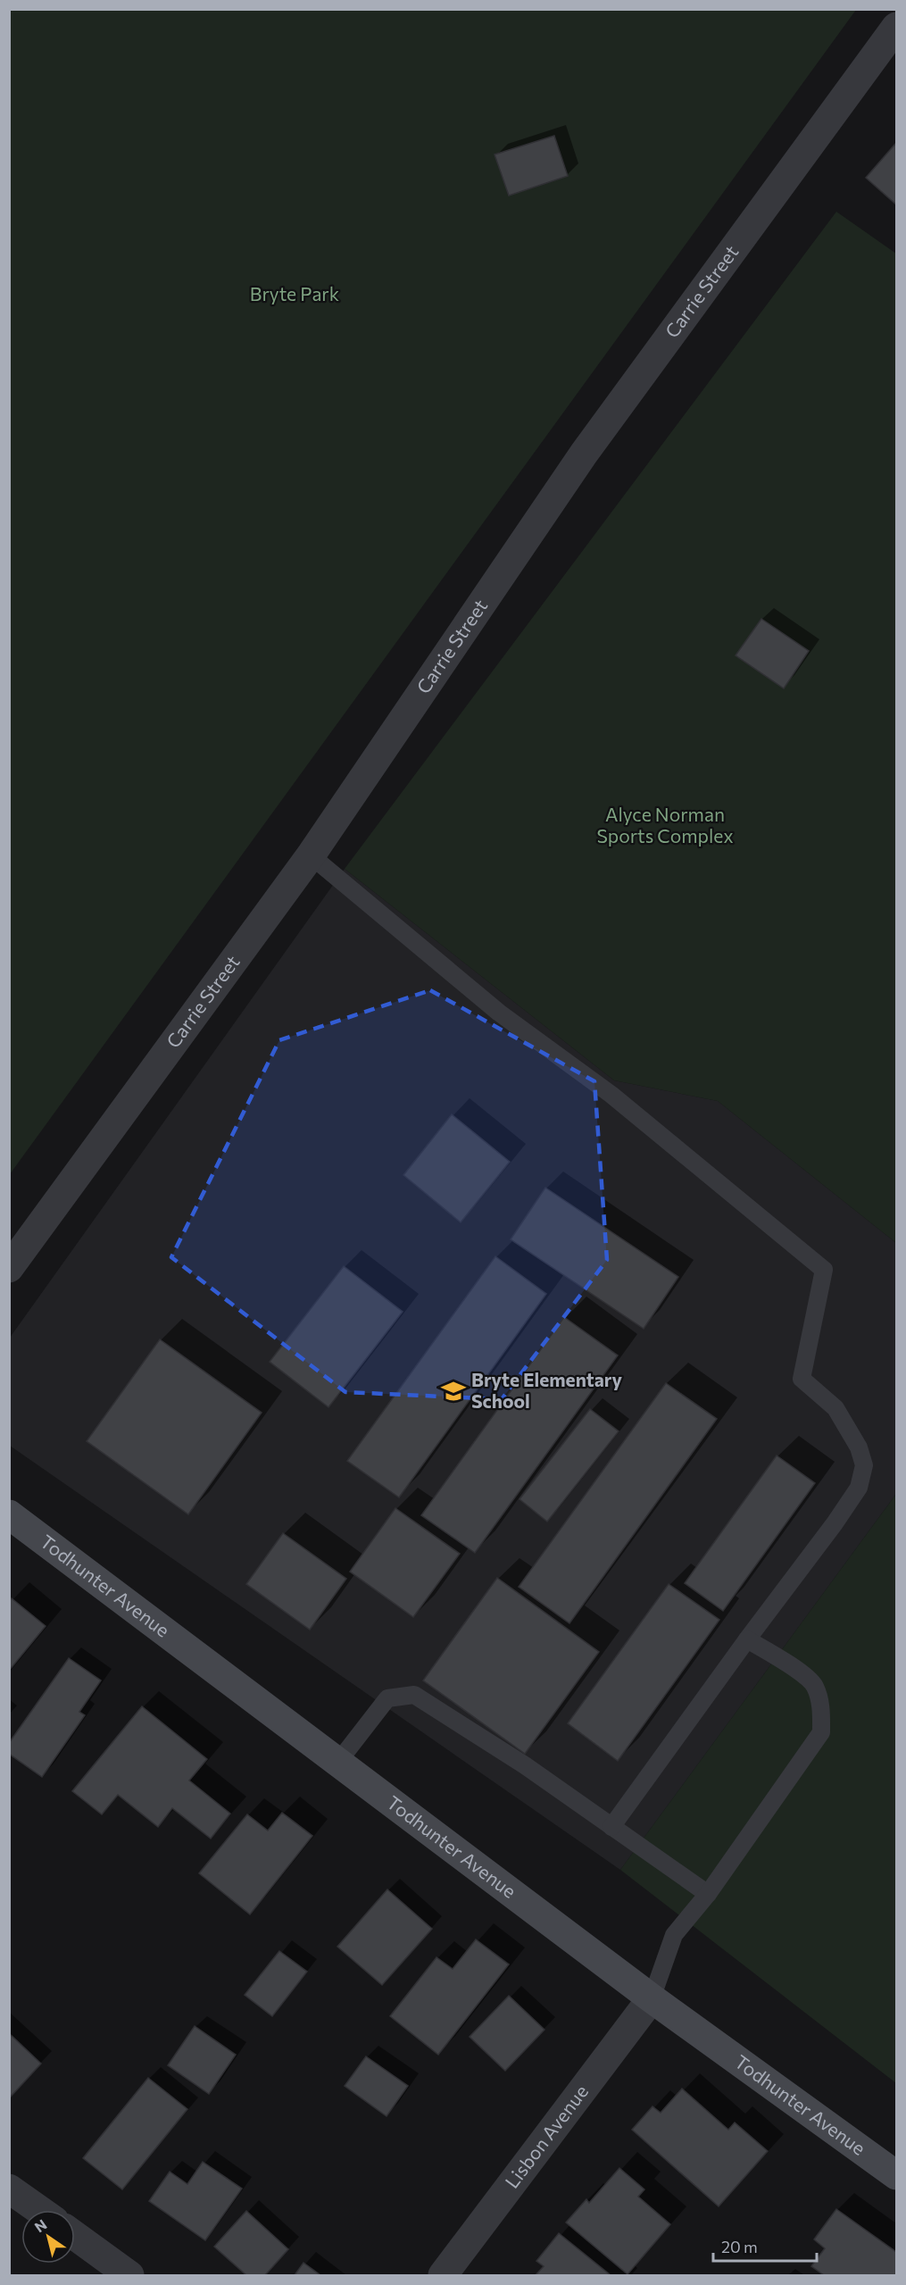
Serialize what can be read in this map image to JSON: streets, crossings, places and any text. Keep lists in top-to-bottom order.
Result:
{
  "streets": {
    "street": ["Carrie Street", "Todhunter Avenue", "Lisbon Avenue"]
  },
  "crossings": [
    ["Todhunter Avenue", "Lisbon Avenue"]
  ],
  "parks": ["Bryte Park", "Alyce Norman Sports Complex"],
  "places": {
    "school or university": ["Bryte Elementary School"]
  },
  "scale_bar": "20 m",
  "north": "top left"
}
